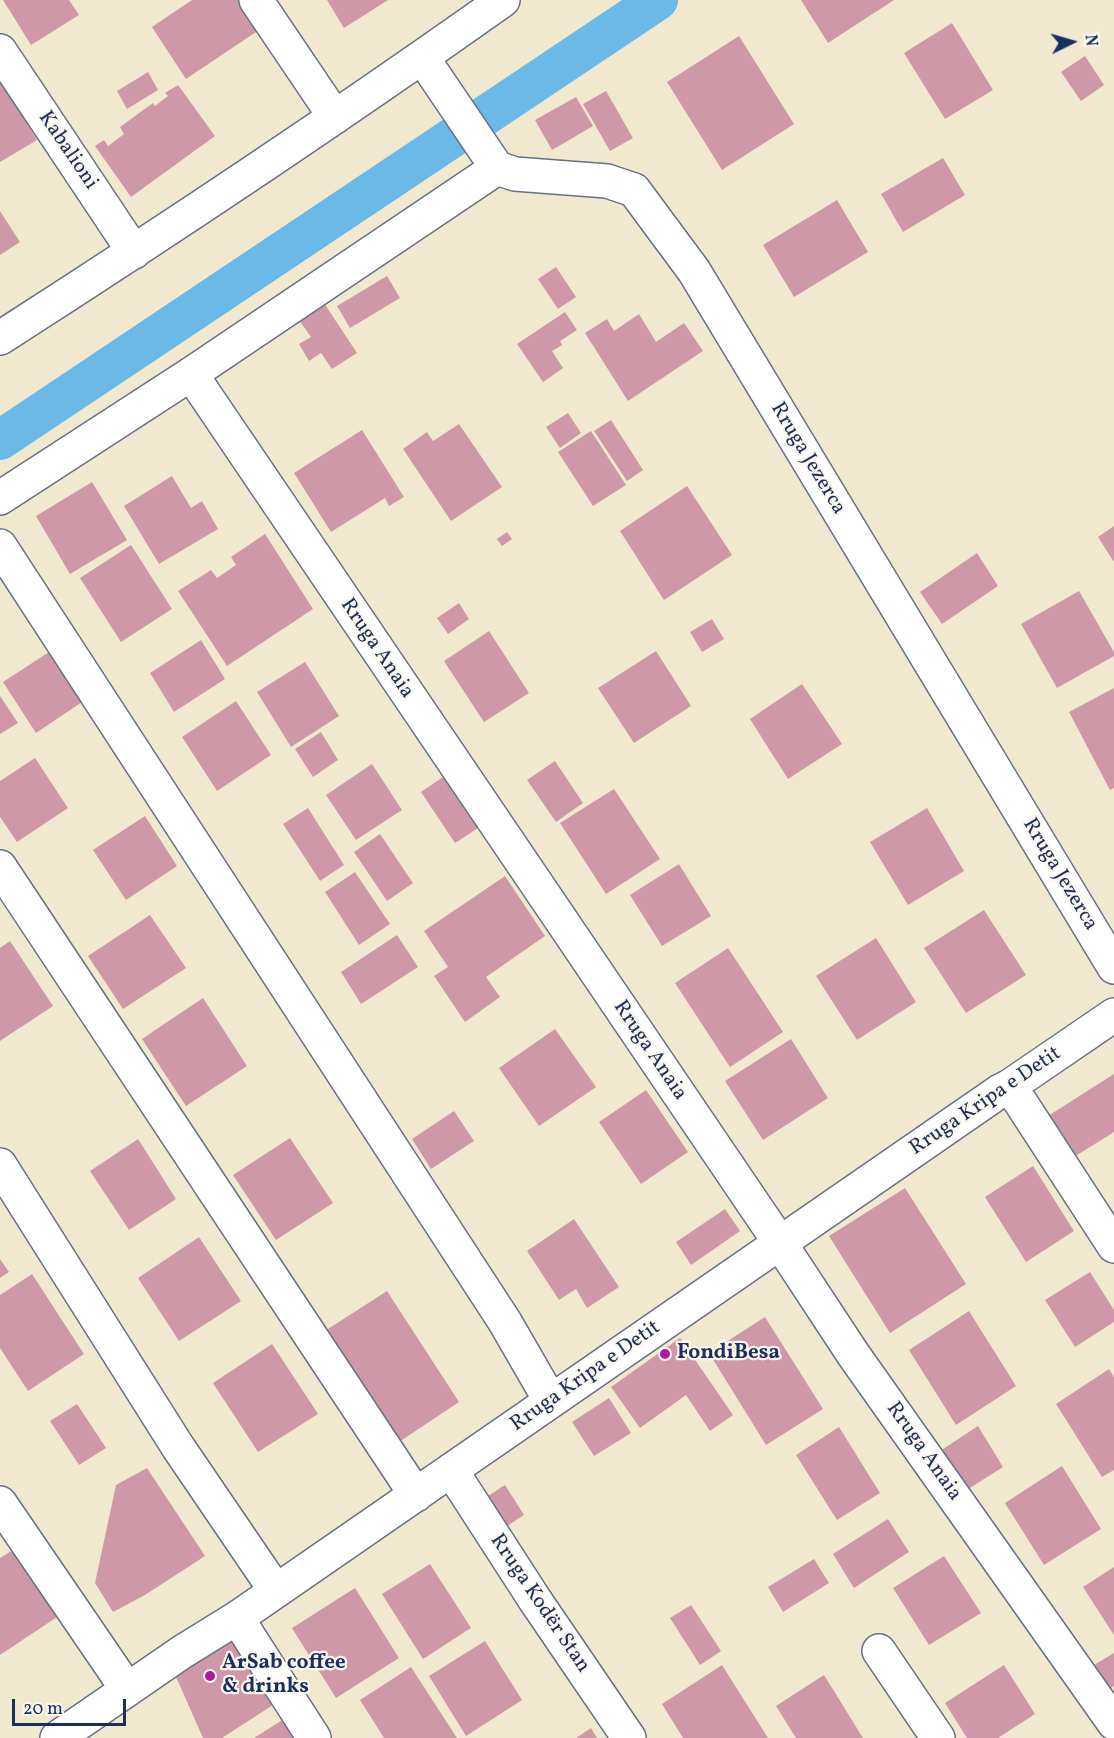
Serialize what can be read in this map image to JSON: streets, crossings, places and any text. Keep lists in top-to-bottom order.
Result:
{
  "streets": {
    "street": [
      "Kabalioni",
      "Rruga Jezerca",
      "Rruga Anaia",
      "Rruga Kripa e Detit",
      "Rruga Kodër Stan"
    ]
  },
  "crossings": [
    ["Rruga Anaia", "Rruga Kripa e Detit"],
    ["Rruga Kripa e Detit", "Rruga Kodër Stan"]
  ],
  "places": ["FondiBesa", "ArSab coffee & drinks"],
  "scale_bar": "20 m",
  "north": "right"
}
